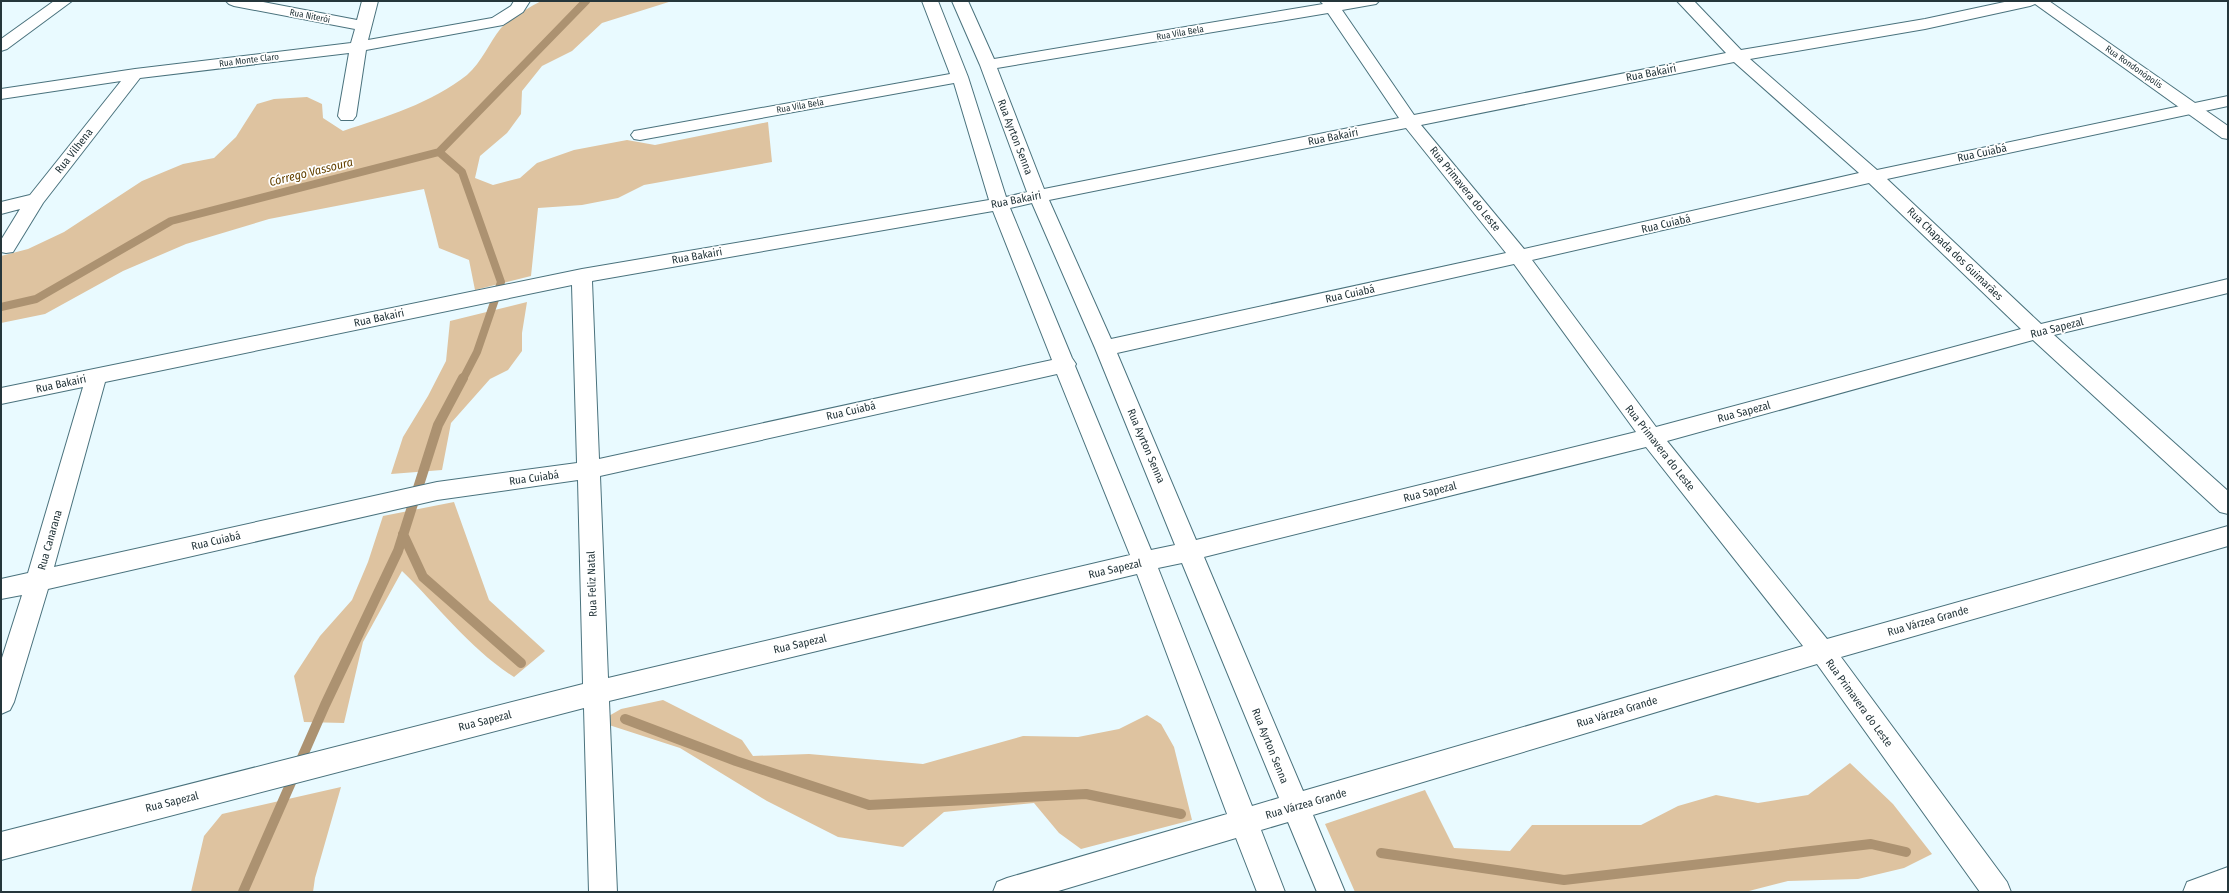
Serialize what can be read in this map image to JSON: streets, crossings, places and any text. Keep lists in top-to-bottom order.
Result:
{
  "streets": {
    "street": [
      "Rua Niterói",
      "Rua Vila Bela",
      "Rua Monte Claro",
      "Rua Rondonópolis",
      "Rua Bakairi",
      "Rua Ayrton Senna",
      "Rua Vilhena",
      "Rua Cuiabá",
      "Rua Primavera do Leste",
      "Rua Chapada dos Guimarães",
      "Rua Sapezal",
      "Rua Canarana",
      "Rua Feliz Natal",
      "Rua Várzea Grande"
    ]
  },
  "crossings": [
    ["Rua Vila Bela", "Rua Ayrton Senna"],
    ["Rua Vila Bela", "Rua Primavera do Leste"],
    ["Rua Monte Claro", "Rua Vilhena"],
    ["Rua Rondonópolis", "Rua Cuiabá"],
    ["Rua Bakairi", "Rua Ayrton Senna"],
    ["Rua Bakairi", "Rua Primavera do Leste"],
    ["Rua Bakairi", "Rua Chapada dos Guimarães"],
    ["Rua Bakairi", "Rua Canarana"],
    ["Rua Bakairi", "Rua Feliz Natal"],
    ["Rua Ayrton Senna", "Rua Cuiabá"],
    ["Rua Ayrton Senna", "Rua Sapezal"],
    ["Rua Ayrton Senna", "Rua Várzea Grande"],
    ["Rua Cuiabá", "Rua Primavera do Leste"],
    ["Rua Cuiabá", "Rua Chapada dos Guimarães"],
    ["Rua Cuiabá", "Rua Canarana"],
    ["Rua Cuiabá", "Rua Feliz Natal"],
    ["Rua Primavera do Leste", "Rua Sapezal"],
    ["Rua Primavera do Leste", "Rua Várzea Grande"],
    ["Rua Chapada dos Guimarães", "Rua Sapezal"],
    ["Rua Sapezal", "Rua Feliz Natal"]
  ],
  "water": ["Córrego Vassoura"]
}
